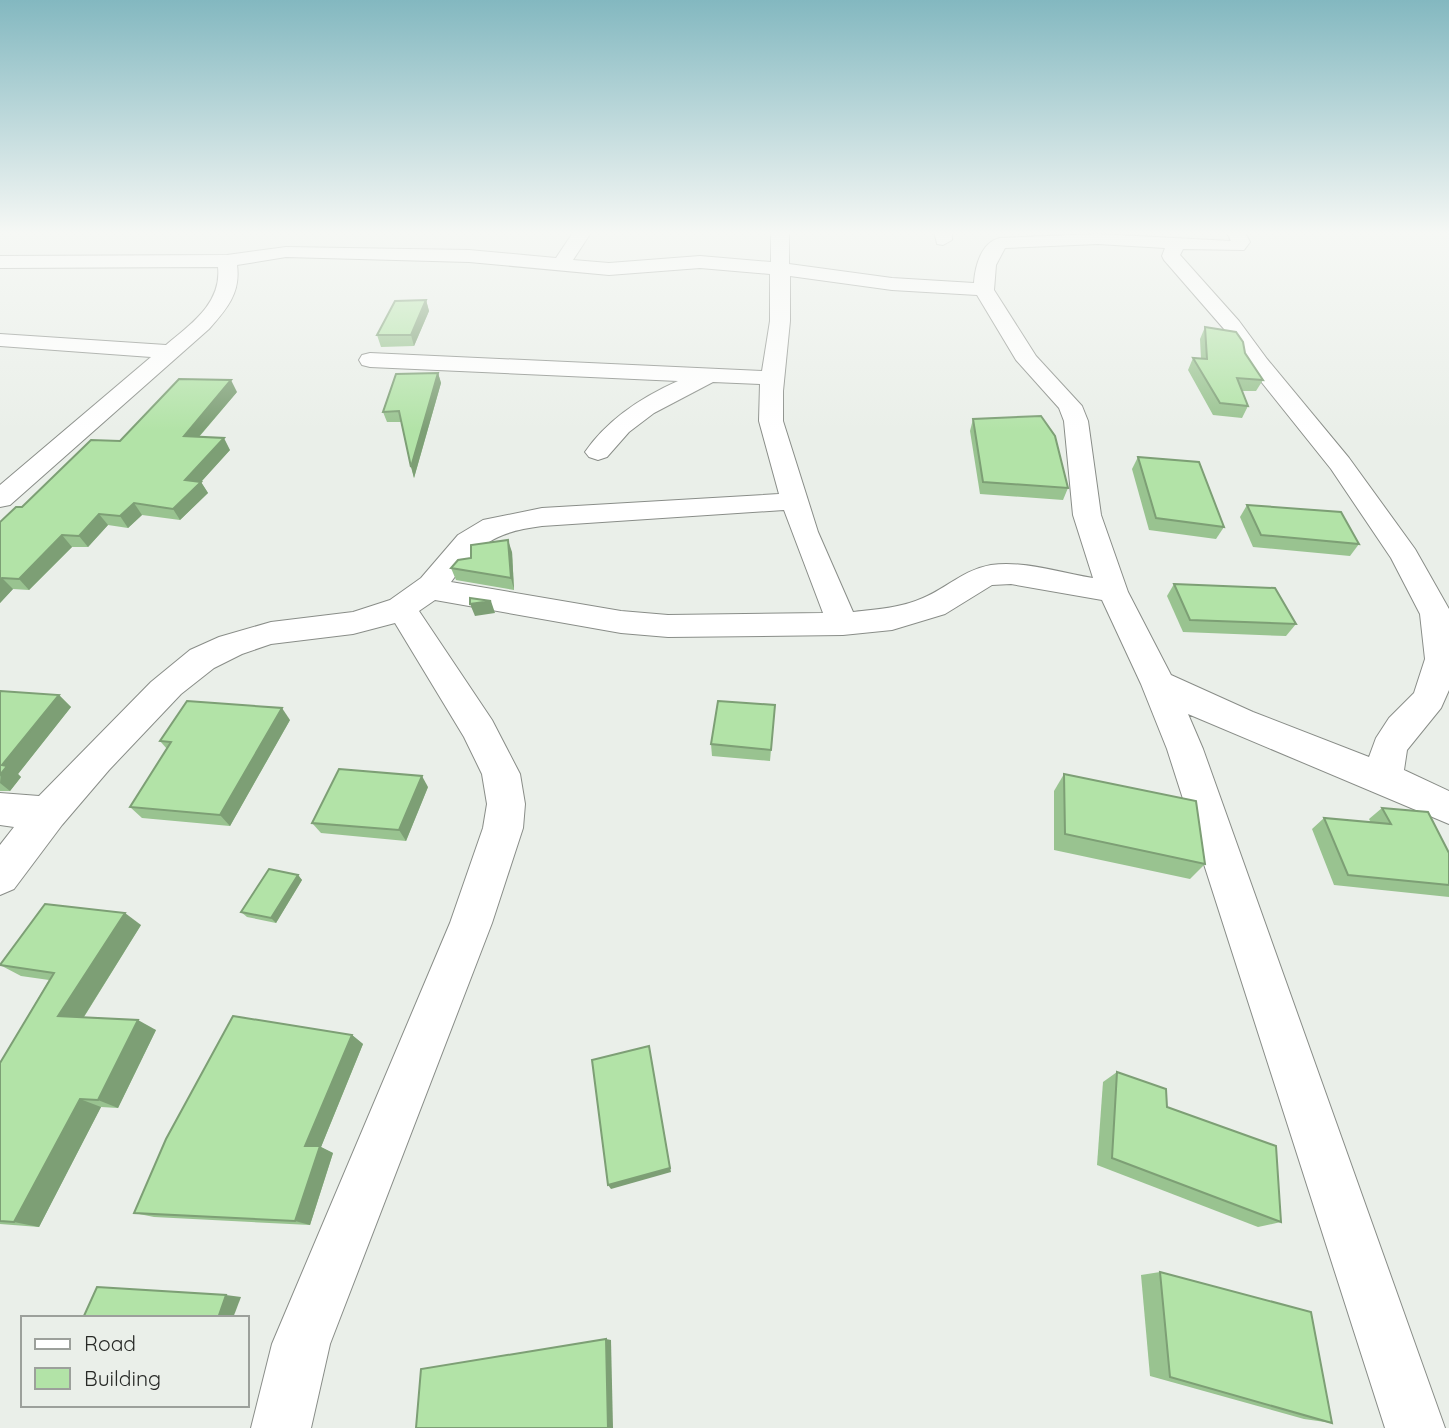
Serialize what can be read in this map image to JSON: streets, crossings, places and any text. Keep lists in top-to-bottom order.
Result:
{
  "legend": ["Road", "Building"]
}
